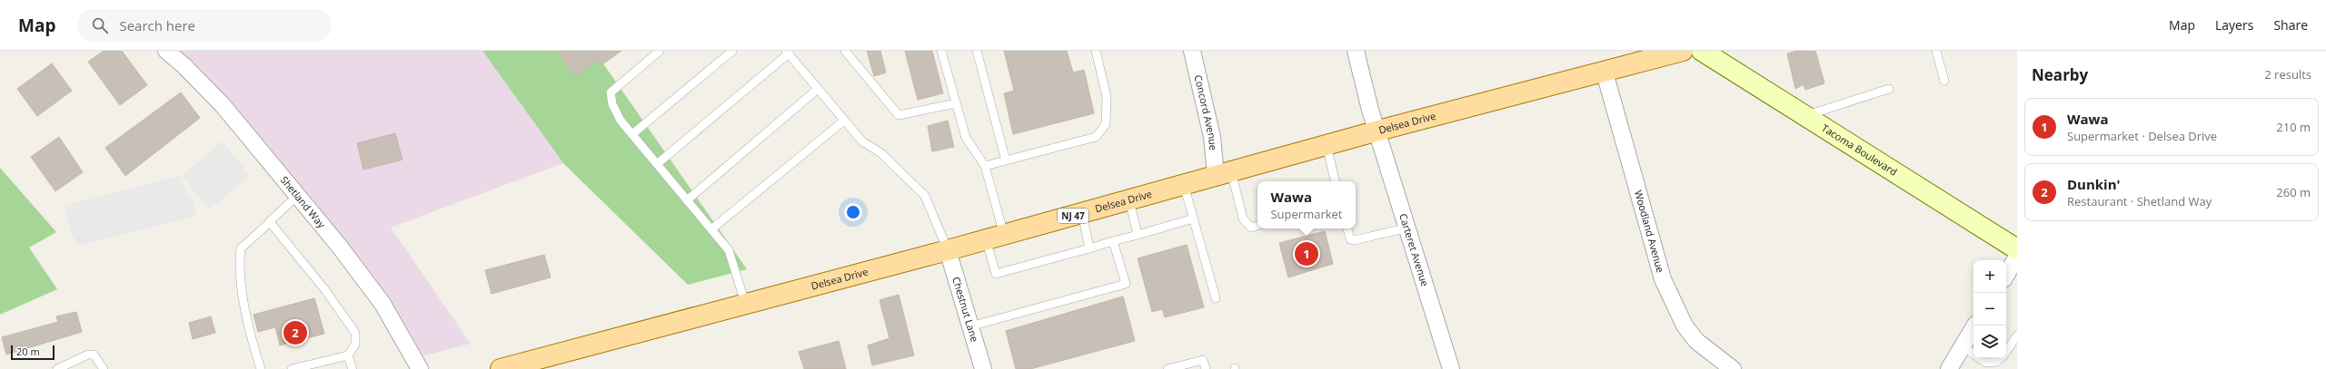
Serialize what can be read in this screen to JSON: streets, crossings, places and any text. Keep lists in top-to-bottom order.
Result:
{
  "streets": {
    "main road": ["Delsea Drive", "NJ 47"],
    "street": [
      "Concord Avenue",
      "Tacoma Boulevard",
      "Shetland Way",
      "Woodland Avenue",
      "Carteret Avenue",
      "Chestnut Lane"
    ]
  },
  "crossings": [
    ["Concord Avenue", "Delsea Drive"],
    ["Delsea Drive", "Woodland Avenue"],
    ["Delsea Drive", "Carteret Avenue"],
    ["Delsea Drive", "Chestnut Lane"]
  ],
  "scale_bar": "20 m",
  "page": {
    "header": "Map",
    "search": "Search here",
    "nav": ["Map", "Layers", "Share"],
    "heading": ["Nearby", "2 results"],
    "list": [
      {
        "mark": "1",
        "name": "Wawa",
        "note": "Supermarket · Delsea Drive",
        "value": "210 m"
      },
      {
        "mark": "2",
        "name": "Dunkin'",
        "note": "Restaurant · Shetland Way",
        "value": "260 m"
      }
    ],
    "popup": ["Wawa", "Supermarket"],
    "pins": ["1", "2"],
    "map_buttons": ["+", "−"],
    "scale": "20 m"
  }
}
